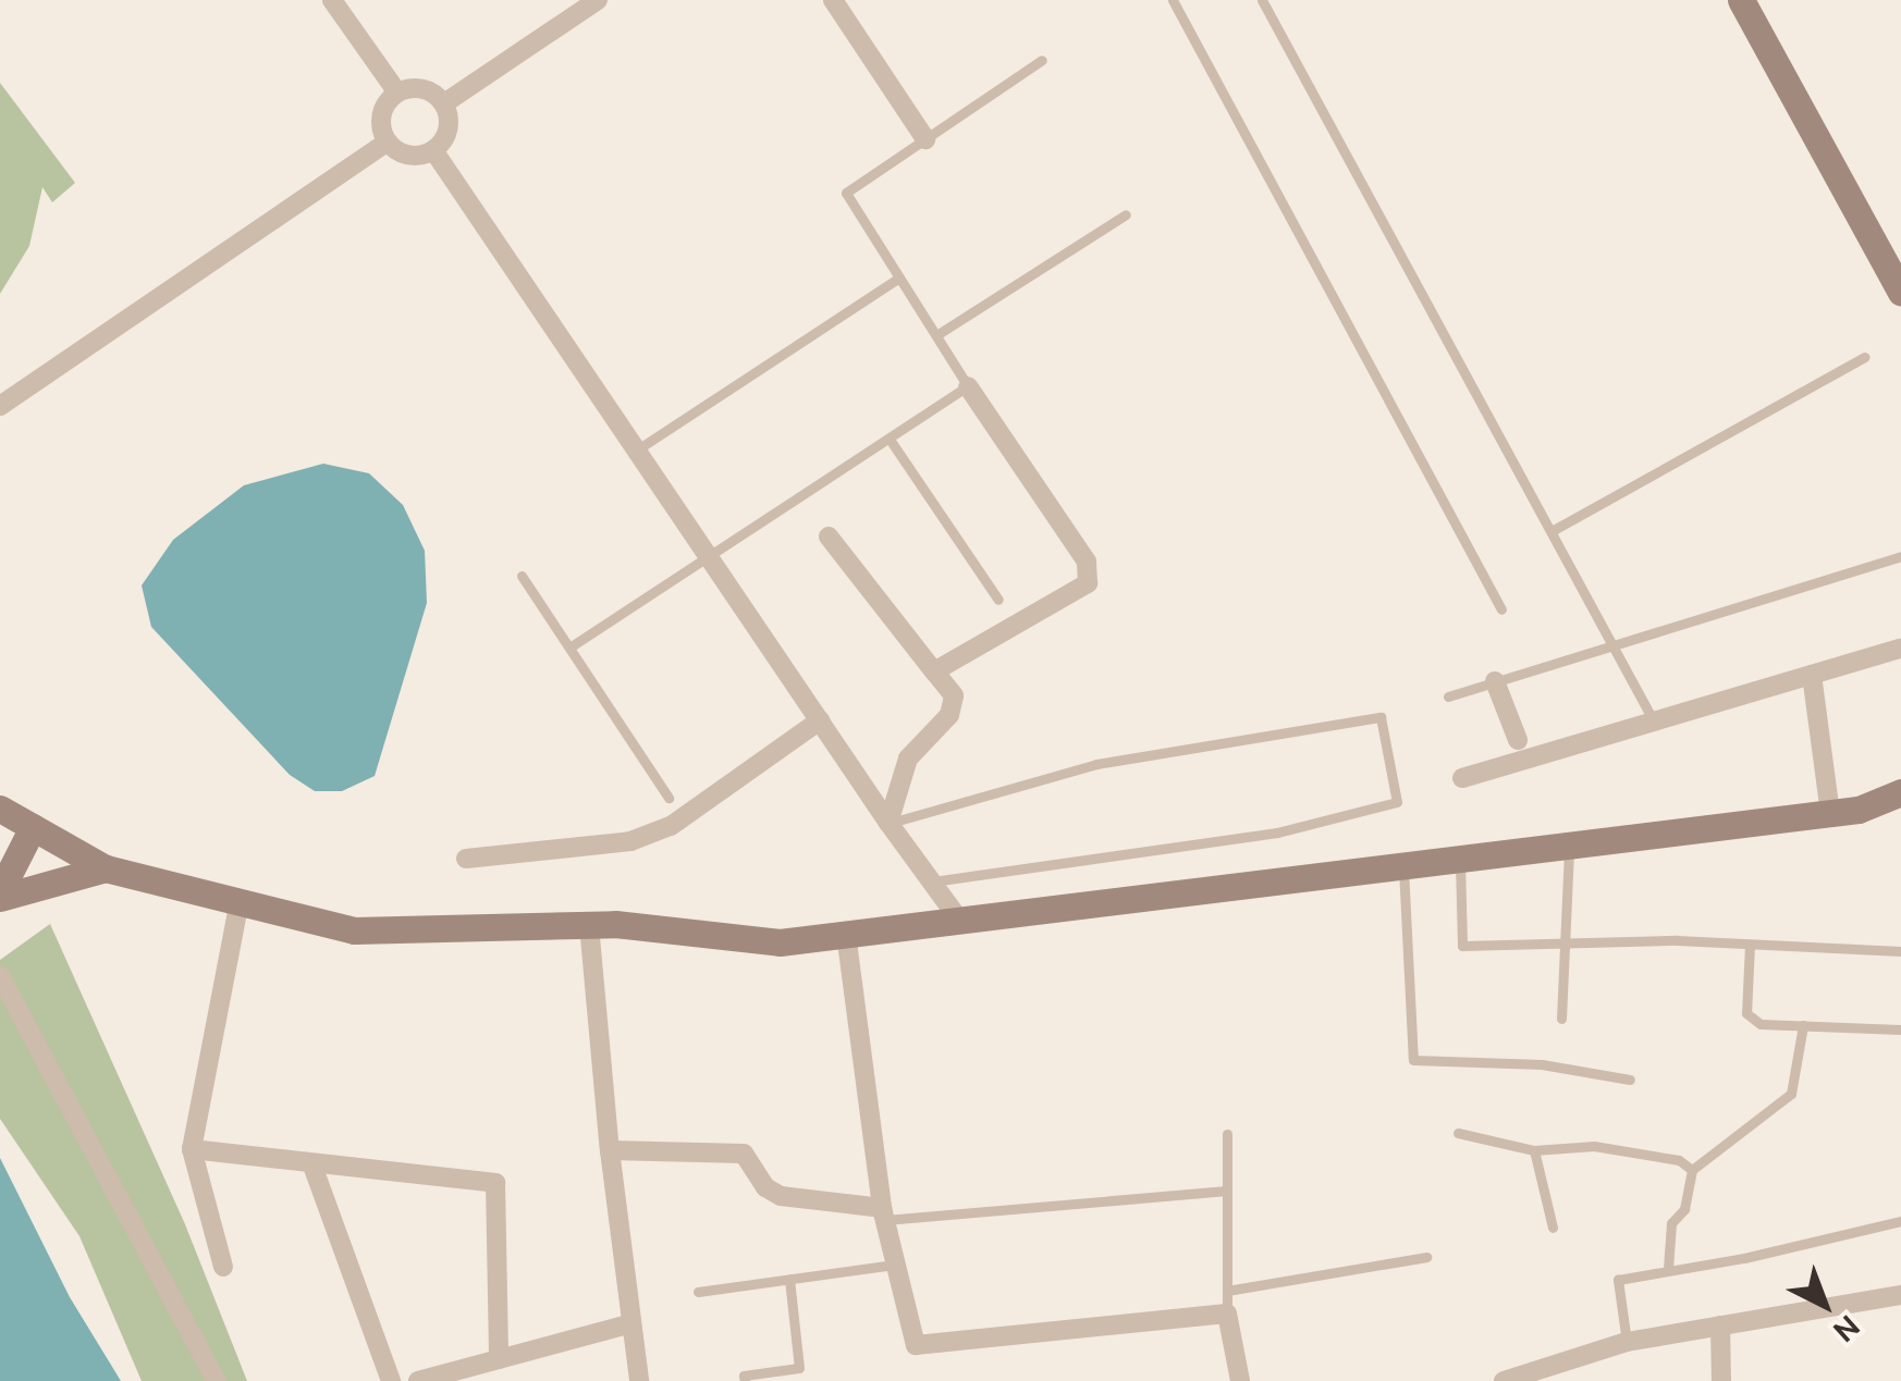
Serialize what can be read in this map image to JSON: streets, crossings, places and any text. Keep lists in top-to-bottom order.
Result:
{
  "north": "bottom right"
}
